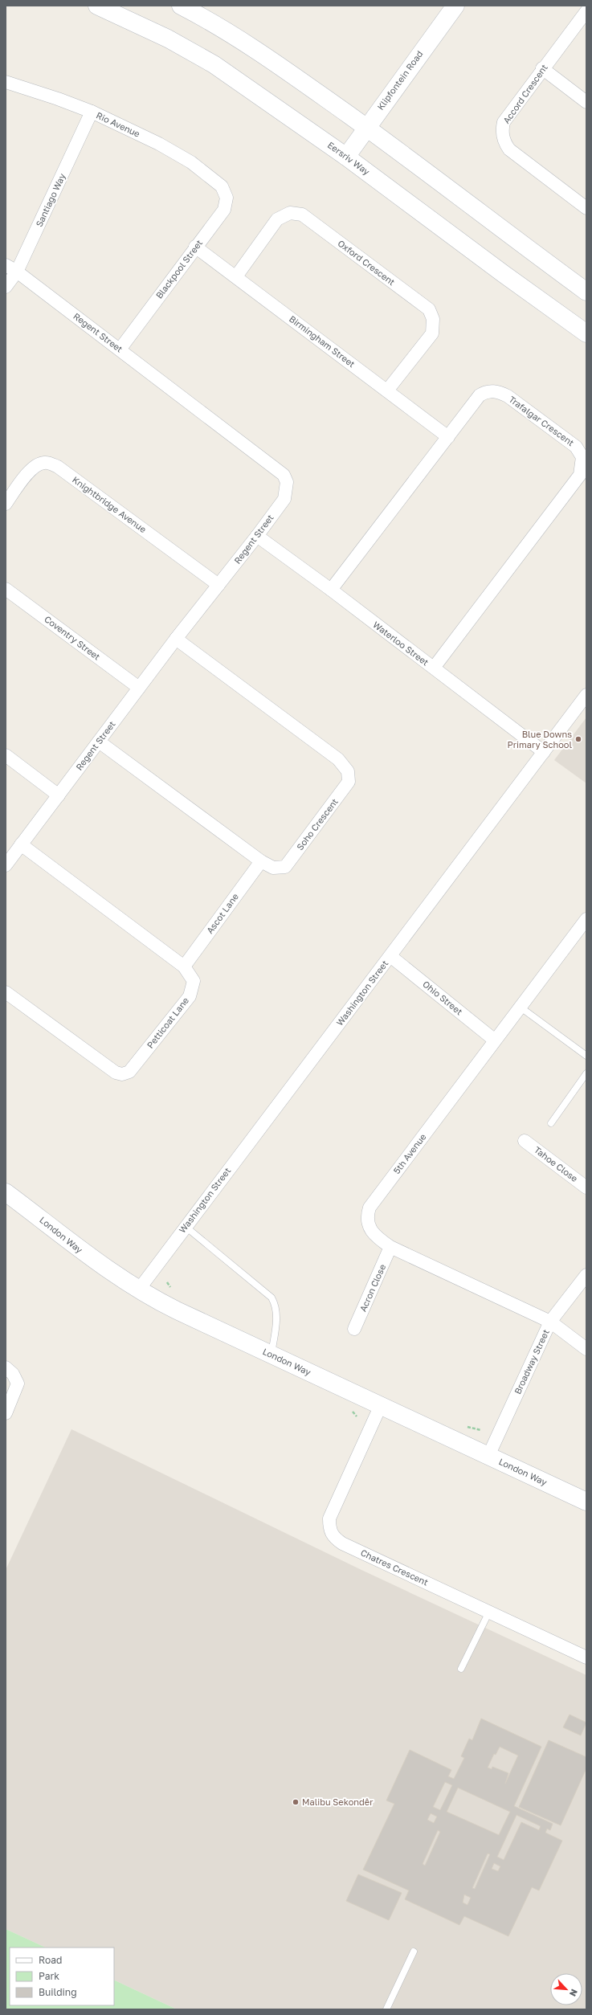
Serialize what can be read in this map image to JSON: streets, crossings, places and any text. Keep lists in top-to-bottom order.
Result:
{
  "streets": {
    "main road": ["Klipfontein Road", "Eersriv Way", "London Way"],
    "street": [
      "Accord Crescent",
      "Rio Avenue",
      "Santiago Way",
      "Oxford Crescent",
      "Blackpool Street",
      "Regent Street",
      "Birmingham Street",
      "Trafalgar Crescent",
      "Knightbridge Avenue",
      "Coventry Street",
      "Waterloo Street",
      "Soho Crescent",
      "Ascot Lane",
      "Washington Street",
      "Ohio Street",
      "Petticoat Lane",
      "5th Avenue",
      "Tahoe Close",
      "Acron Close",
      "Broadway Street",
      "Chatres Crescent"
    ]
  },
  "crossings": [
    ["Klipfontein Road", "Eersriv Way"],
    ["Rio Avenue", "Santiago Way"],
    ["Rio Avenue", "Blackpool Street"],
    ["Santiago Way", "Regent Street"],
    ["Oxford Crescent", "Birmingham Street"],
    ["Blackpool Street", "Regent Street"],
    ["Blackpool Street", "Birmingham Street"],
    ["Regent Street", "Knightbridge Avenue"],
    ["Regent Street", "Coventry Street"],
    ["Regent Street", "Waterloo Street"],
    ["Regent Street", "Soho Crescent"],
    ["Regent Street", "Petticoat Lane"],
    ["Birmingham Street", "Trafalgar Crescent"],
    ["Trafalgar Crescent", "Waterloo Street"],
    ["Waterloo Street", "Washington Street"],
    ["Soho Crescent", "Ascot Lane"],
    ["Ascot Lane", "Petticoat Lane"],
    ["Washington Street", "Ohio Street"],
    ["Washington Street", "London Way"],
    ["Ohio Street", "5th Avenue"],
    ["5th Avenue", "Acron Close"],
    ["5th Avenue", "Broadway Street"],
    ["London Way", "Broadway Street"],
    ["London Way", "Chatres Crescent"]
  ],
  "places": ["Blue Downs Primary School", "Malibu Sekondêr"],
  "legend": ["Road", "Park", "Building"],
  "north": "bottom right"
}
